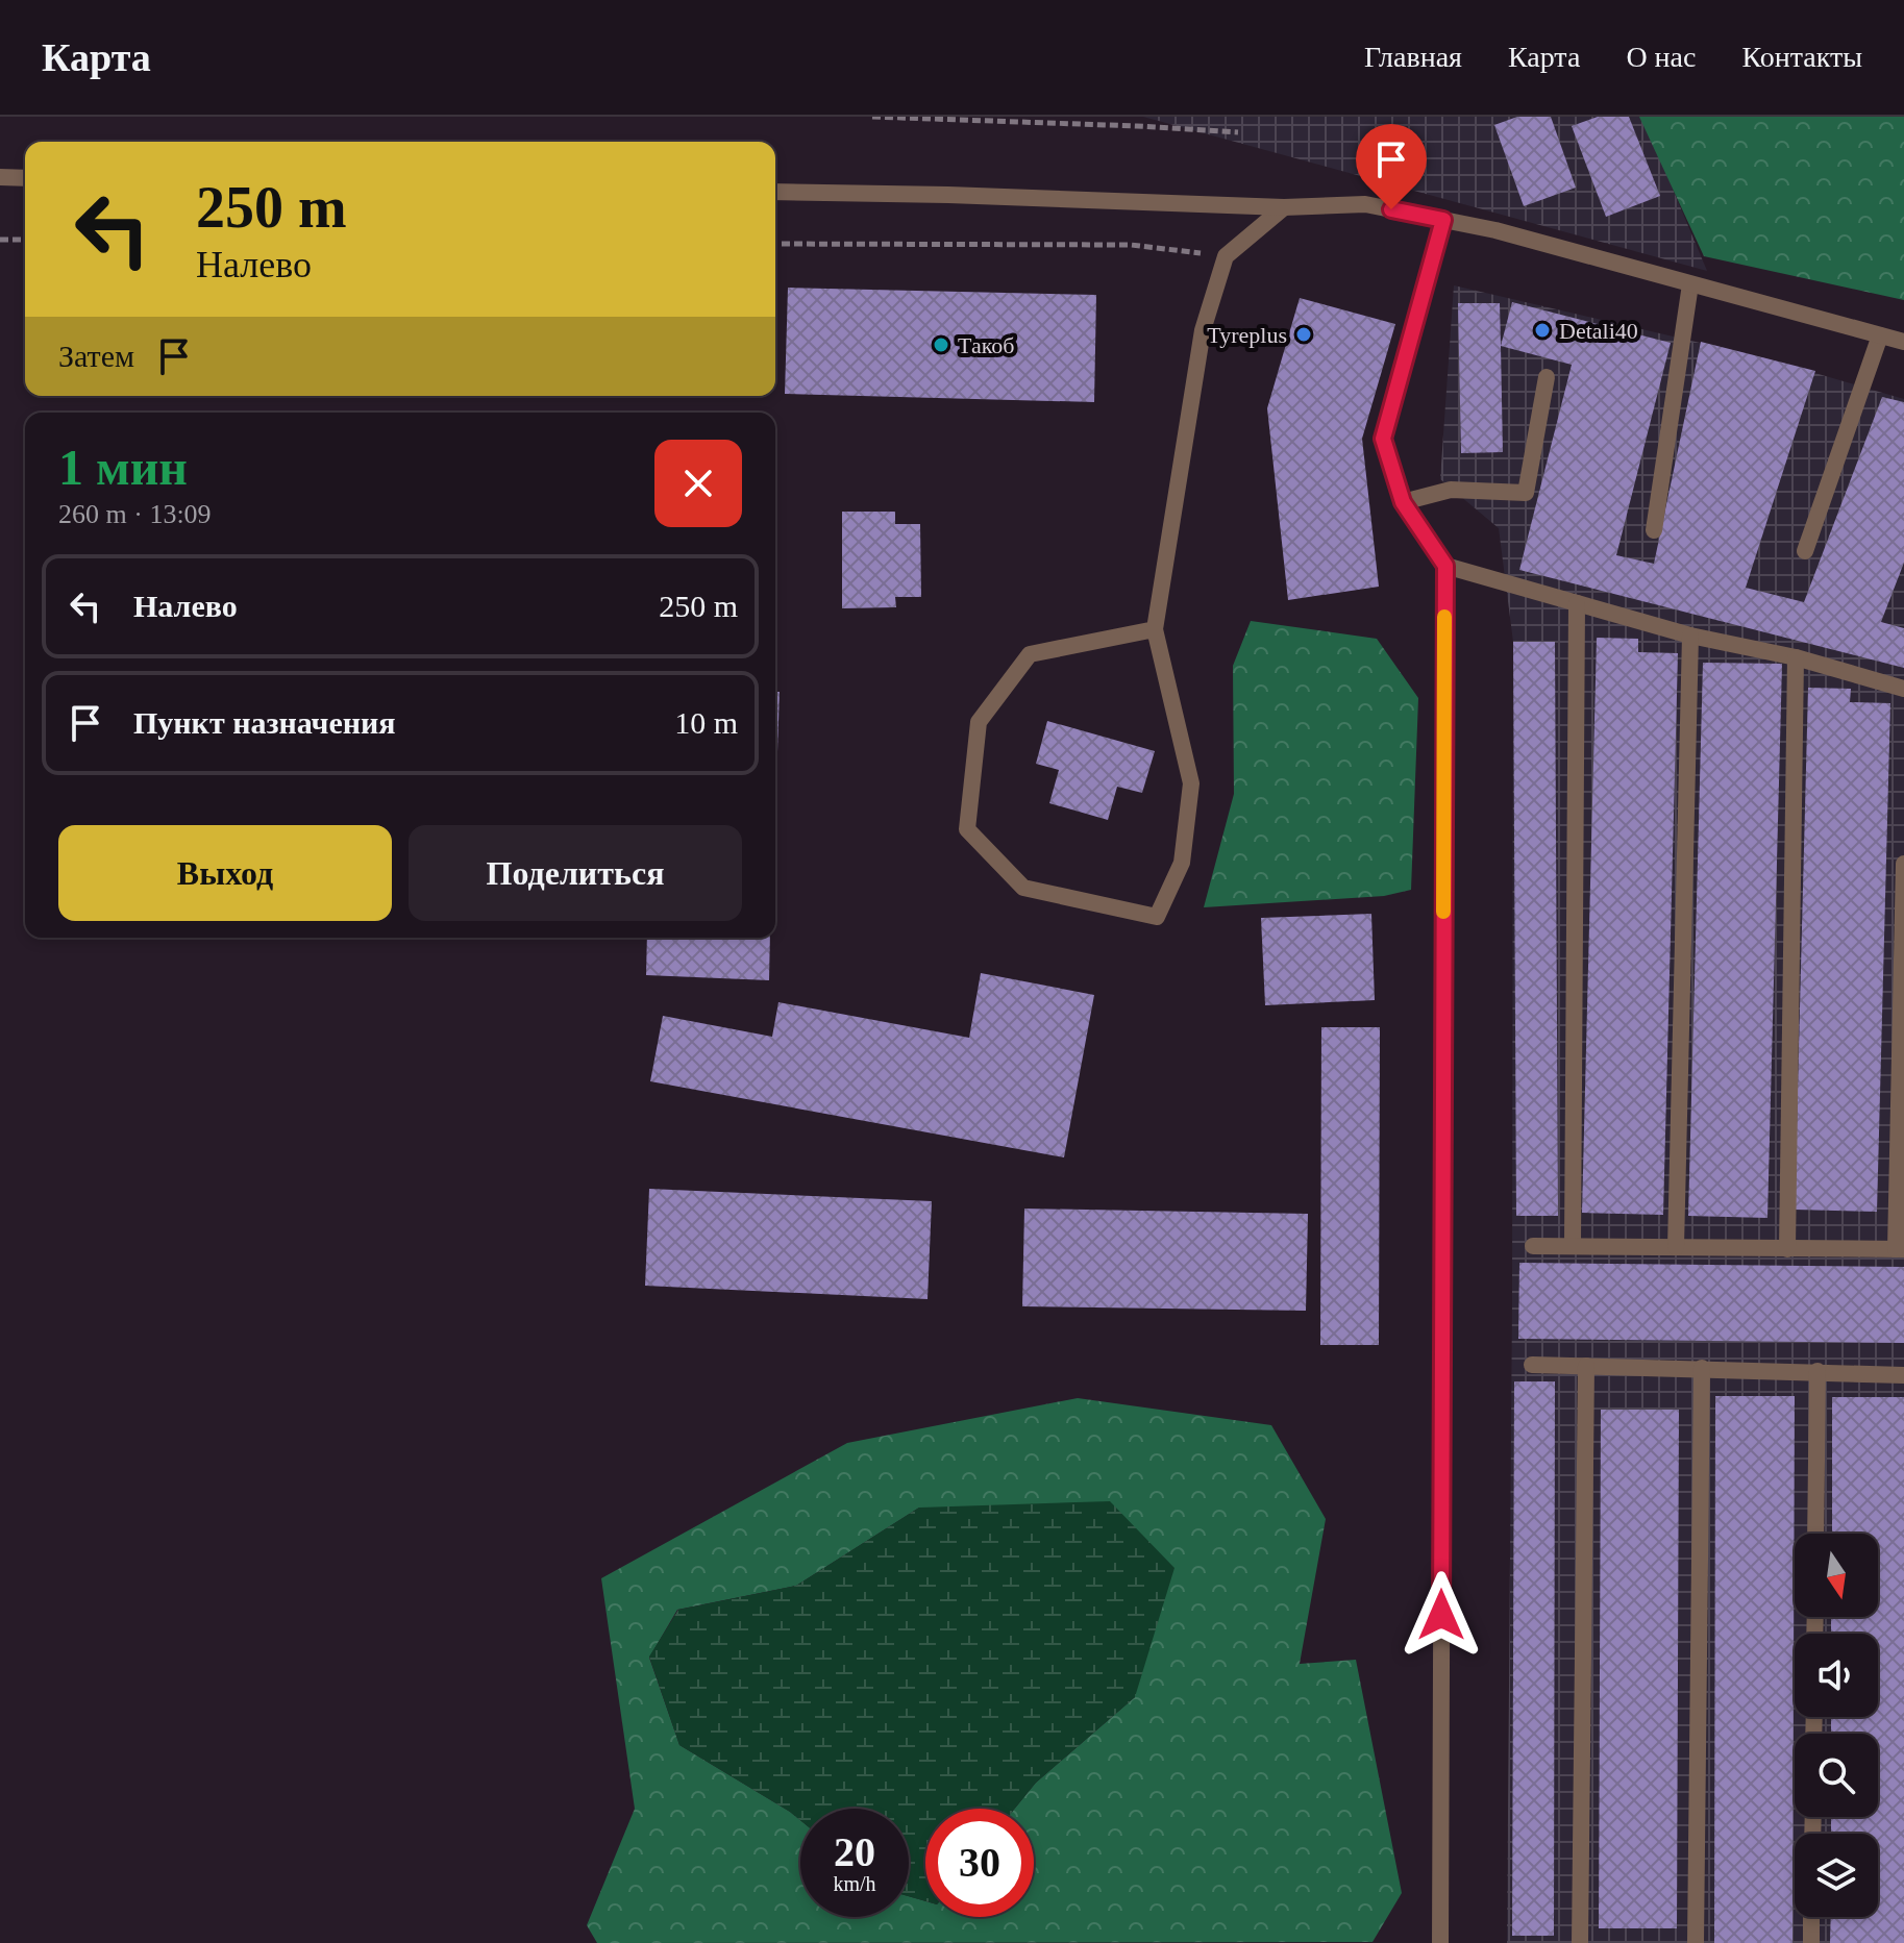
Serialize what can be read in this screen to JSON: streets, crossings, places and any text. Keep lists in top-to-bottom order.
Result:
{
  "places": ["Detali40", "Tyreplus", "Такоб"],
  "north": "bottom",
  "page": {
    "header": "Карта",
    "nav": [
      "Главная",
      "Карта",
      "О нас",
      "Контакты"
    ],
    "turn": ["250 m", "Налево"],
    "then": "Затем",
    "heading": ["1 мин", "260 m · 13:09"],
    "list": [
      {
        "name": "Налево",
        "value": "250 m"
      },
      {
        "name": "Пункт назначения",
        "value": "10 m"
      }
    ],
    "buttons": ["Выход", "Поделиться"],
    "speed": "20 km/h",
    "limit": "30"
  }
}
